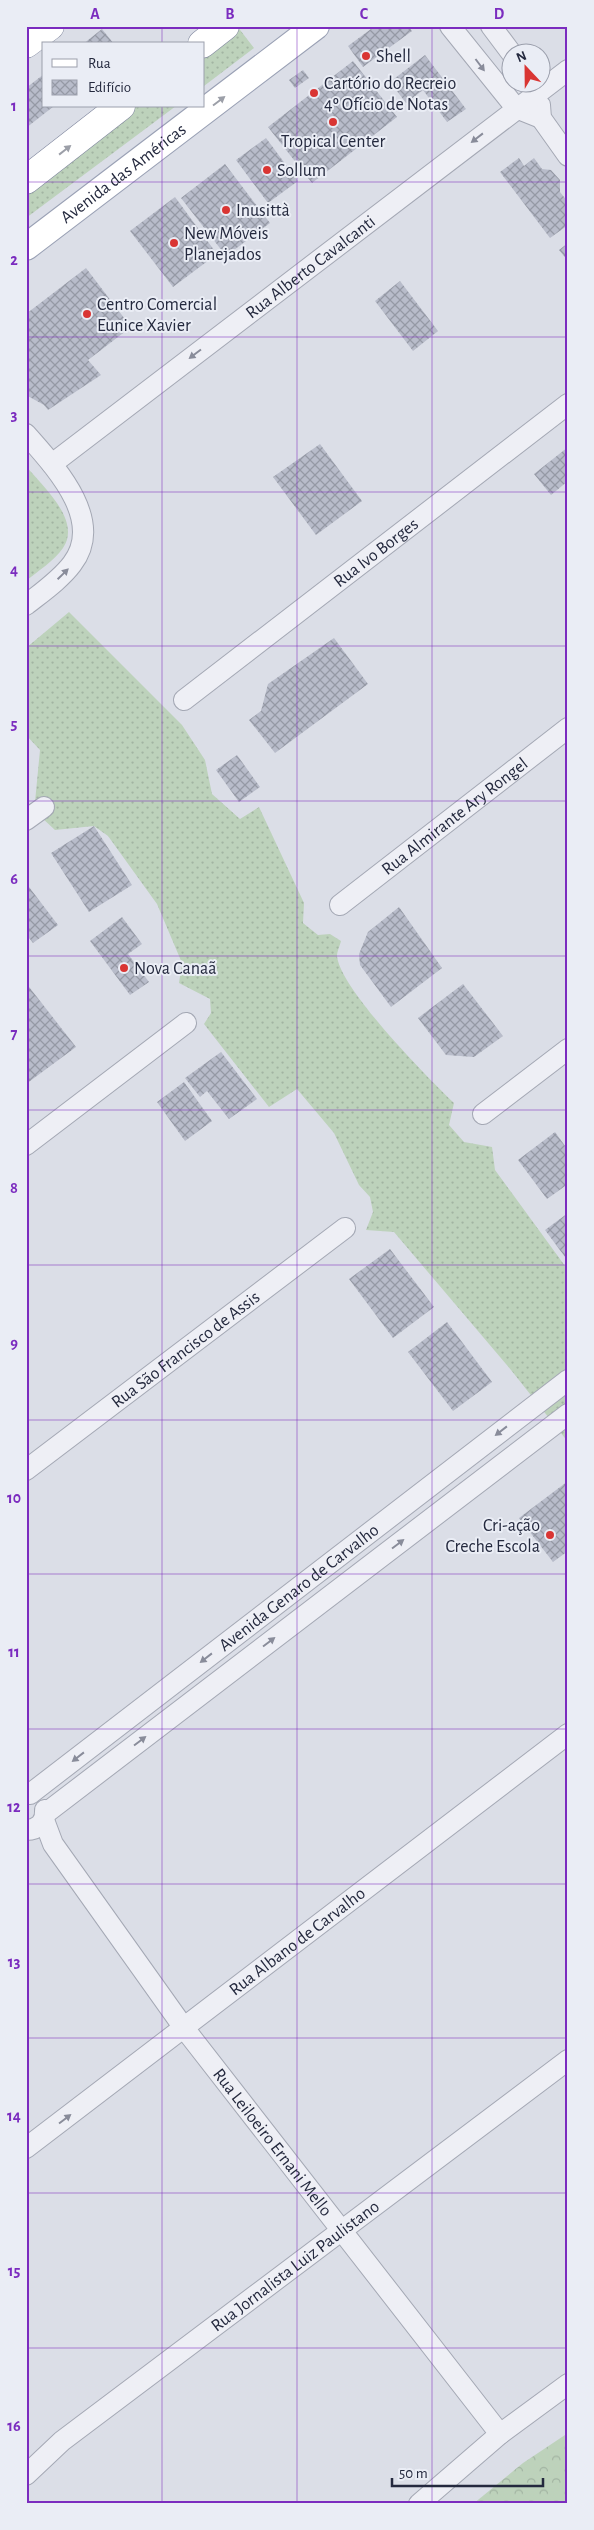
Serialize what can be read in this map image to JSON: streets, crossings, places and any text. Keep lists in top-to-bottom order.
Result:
{
  "streets": {
    "main road": ["Avenida das Américas"],
    "street": [
      "Rua Alberto Cavalcanti",
      "Rua Ivo Borges",
      "Rua Almirante Ary Rongel",
      "Rua São Francisco de Assis",
      "Avenida Genaro de Carvalho",
      "Rua Albano de Carvalho",
      "Rua Leiloeiro Ernani Mello",
      "Rua Jornalista Luiz Paulistano"
    ]
  },
  "crossings": [
    ["Avenida Genaro de Carvalho", "Rua Leiloeiro Ernani Mello"],
    ["Rua Albano de Carvalho", "Rua Leiloeiro Ernani Mello"],
    ["Rua Leiloeiro Ernani Mello", "Rua Jornalista Luiz Paulistano"]
  ],
  "one_way": ["Avenida das Américas", "Rua Alberto Cavalcanti"],
  "places": [
    "Shell",
    "Cartório do Recreio 4º Ofício de Notas",
    "Tropical Center",
    "Sollum",
    "Inusittà",
    "New Móveis Planejados",
    "Centro Comercial Eunice Xavier",
    "Nova Canaã",
    "Cri-ação Creche Escola"
  ],
  "legend": ["Rua", "Edifício"],
  "scale_bar": "50 m",
  "north": "top",
  "grid": {
    "columns": [
      "A",
      "B",
      "C",
      "D"
    ],
    "rows": [
      "1",
      "2",
      "3",
      "4",
      "5",
      "6",
      "7",
      "8",
      "9",
      "10",
      "11",
      "12",
      "13",
      "14",
      "15",
      "16"
    ]
  }
}
